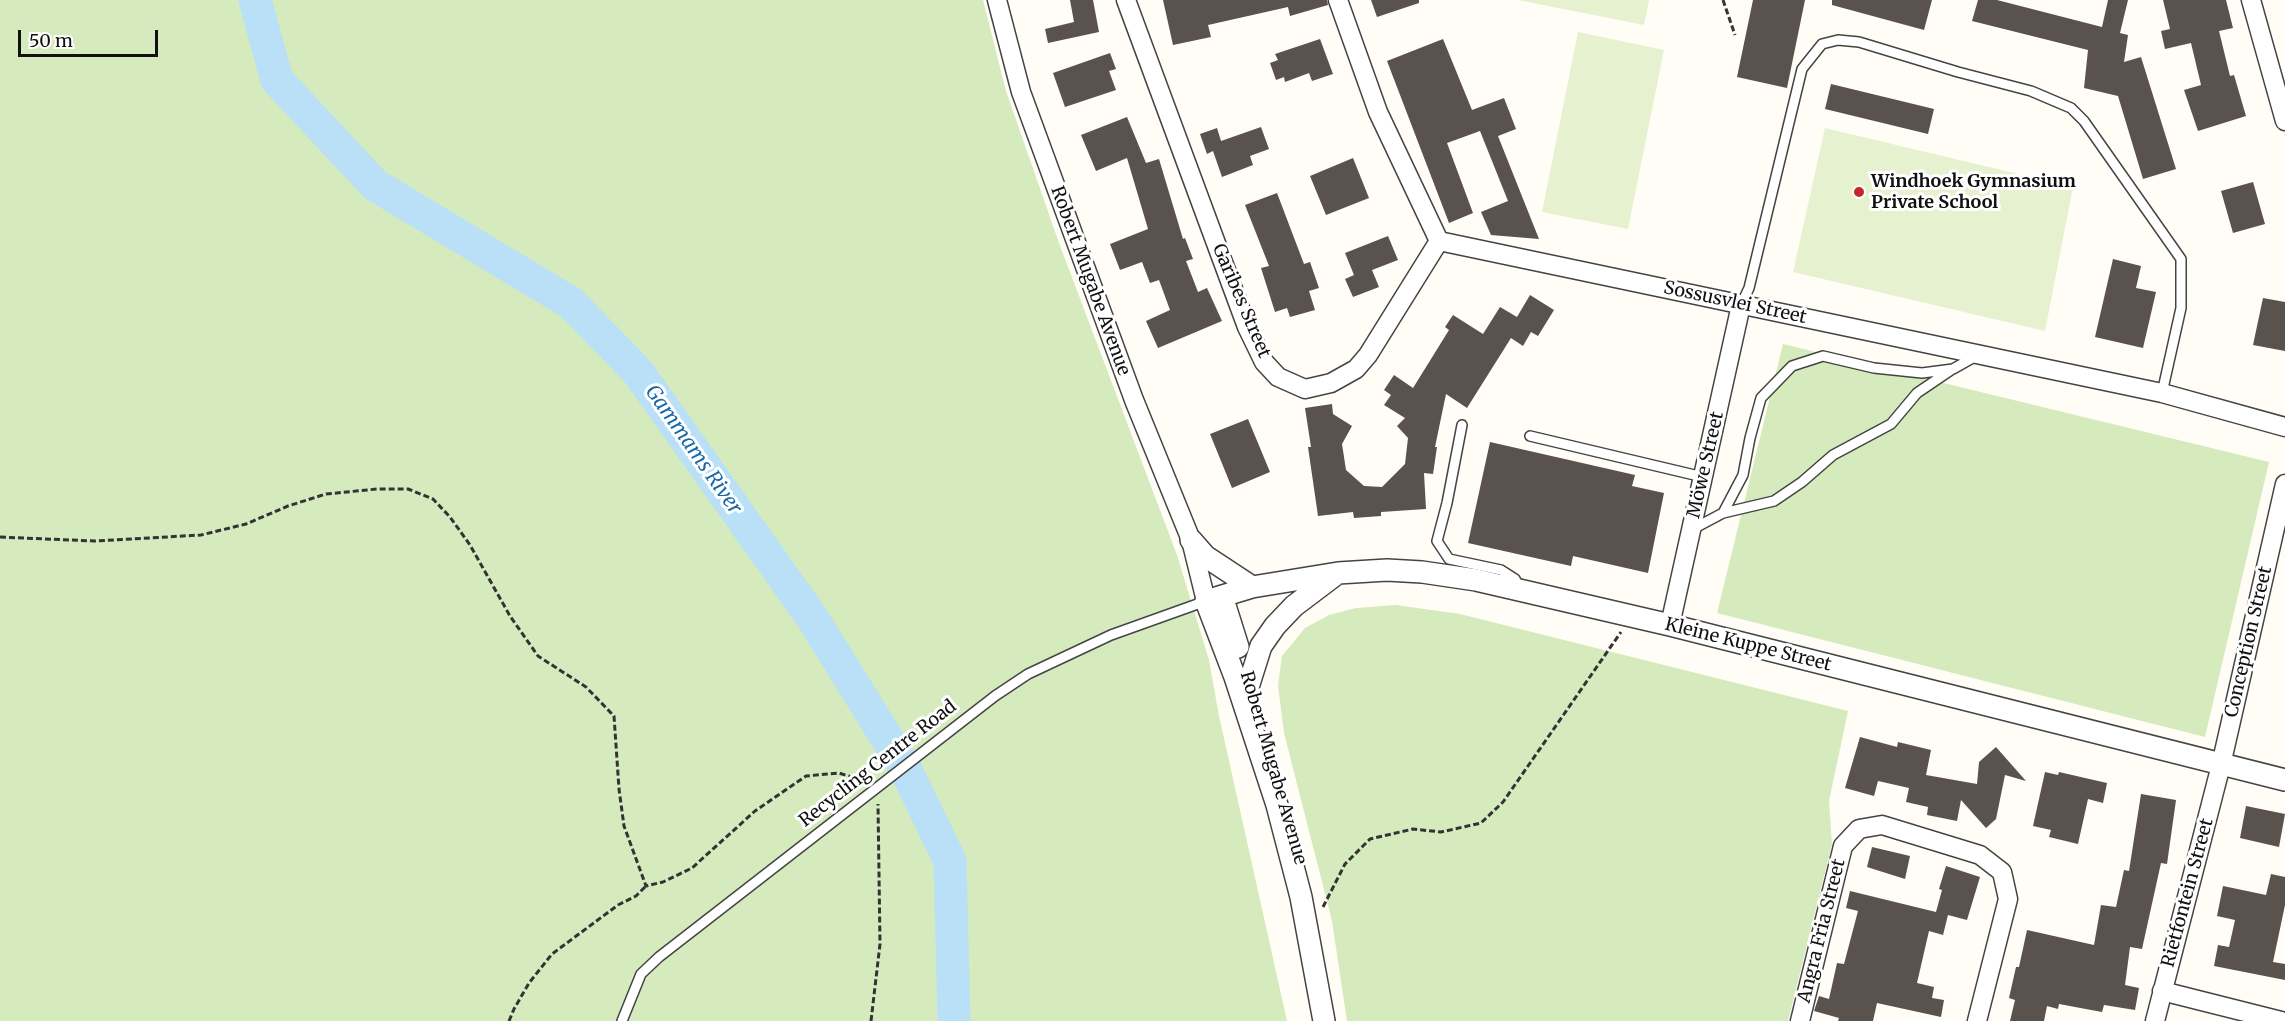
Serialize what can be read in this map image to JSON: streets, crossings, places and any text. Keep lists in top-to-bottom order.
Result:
{
  "streets": {
    "street": [
      "Robert Mugabe Avenue",
      "Garibes Street",
      "Sossusvlei Street",
      "Möwe Street",
      "Conception Street",
      "Kleine Kuppe Street",
      "Rietfontein Street",
      "Angra Fria Street"
    ],
    "lane": ["Recycling Centre Road"]
  },
  "crossings": [
    ["Robert Mugabe Avenue", "Kleine Kuppe Street"],
    ["Robert Mugabe Avenue", "Recycling Centre Road"],
    ["Garibes Street", "Sossusvlei Street"],
    ["Sossusvlei Street", "Möwe Street"],
    ["Möwe Street", "Kleine Kuppe Street"],
    ["Conception Street", "Kleine Kuppe Street"],
    ["Conception Street", "Rietfontein Street"],
    ["Kleine Kuppe Street", "Recycling Centre Road"],
    ["Kleine Kuppe Street", "Rietfontein Street"]
  ],
  "water": ["Gammams River"],
  "places": ["Windhoek Gymnasium Private School"],
  "scale_bar": "50 m"
}
